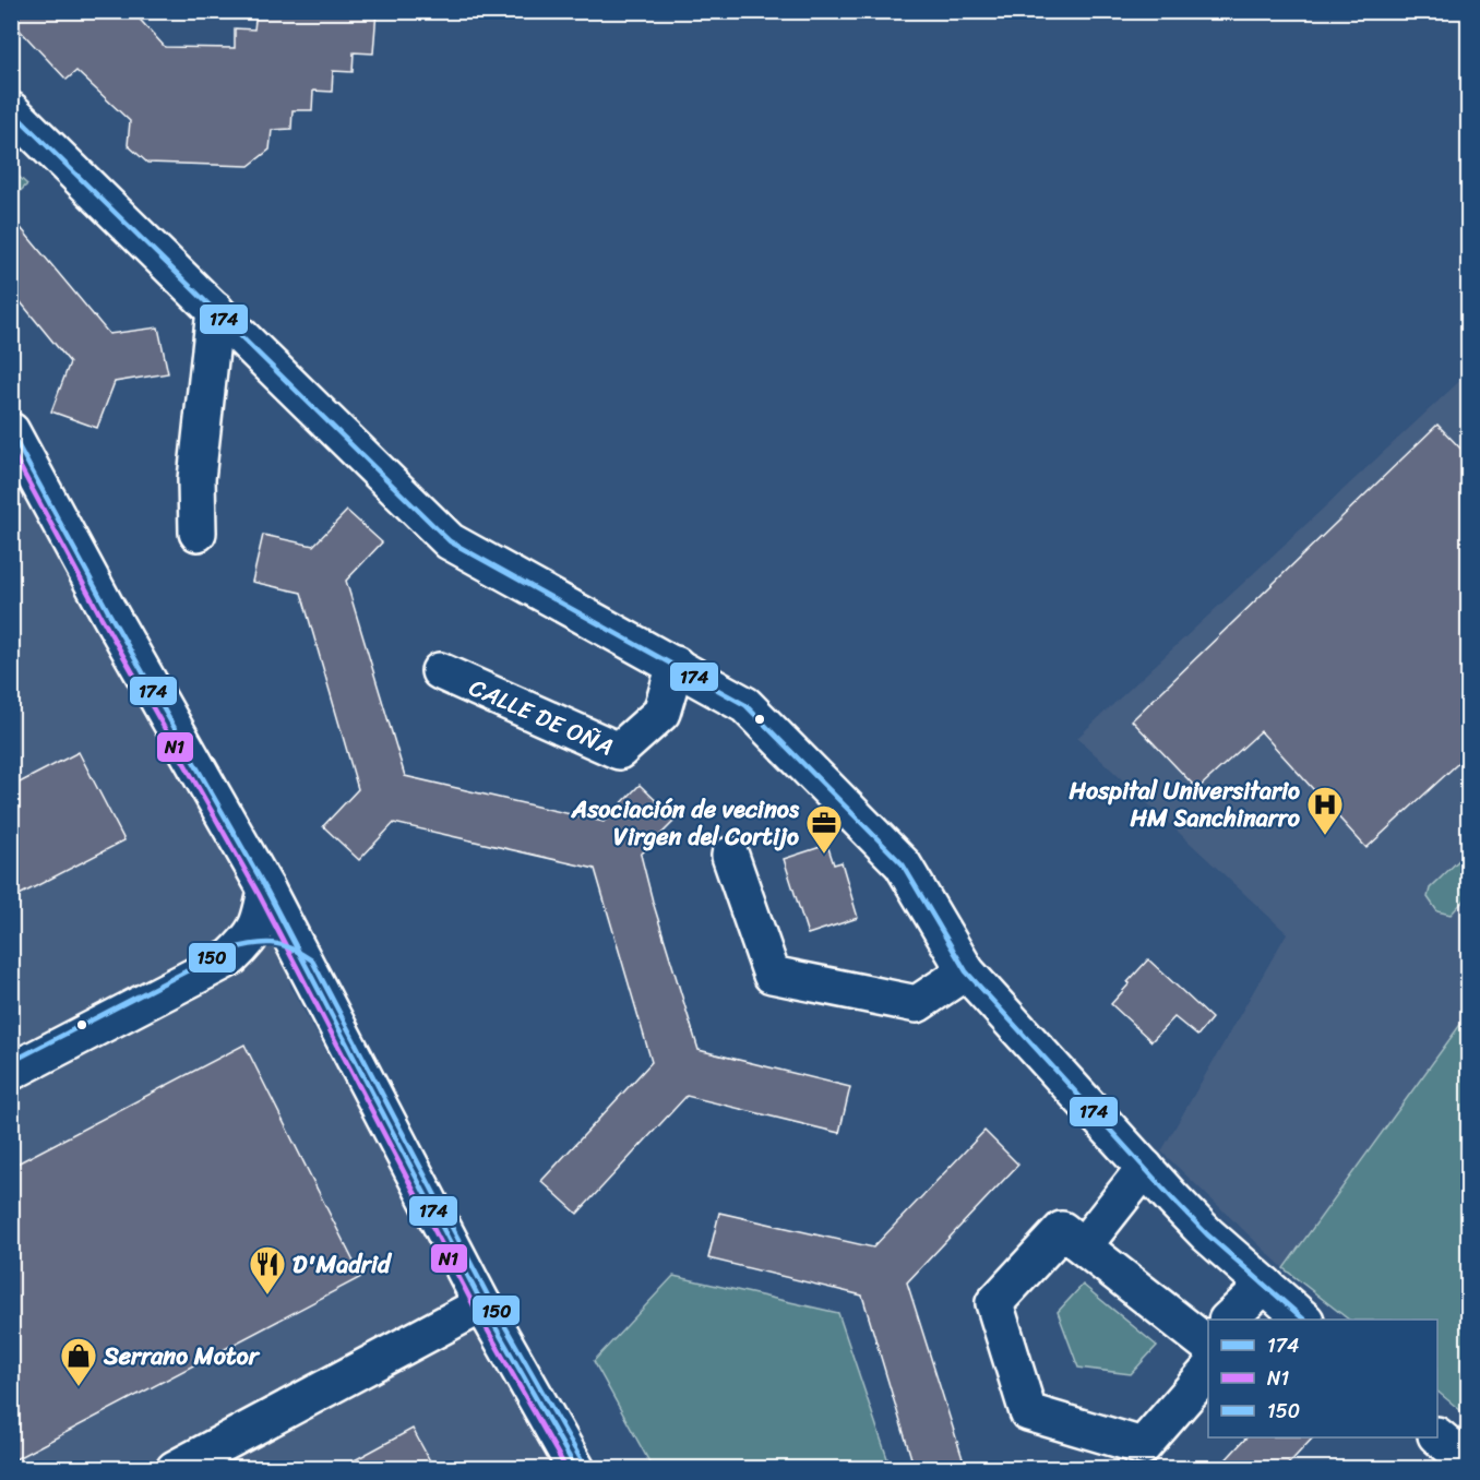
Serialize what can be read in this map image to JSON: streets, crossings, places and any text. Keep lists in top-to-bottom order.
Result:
{
  "streets": {
    "street": ["CALLE DE OÑA"]
  },
  "places": {
    "hospital": ["Hospital Universitario HM Sanchinarro"],
    "office": ["Asociación de vecinos Virgen del Cortijo"],
    "restaurant": ["D'Madrid"],
    "shop": ["Serrano Motor"]
  },
  "lines": ["transit line 174", "transit line N1", "transit line 150"],
  "legend": ["174", "N1", "150"]
}
